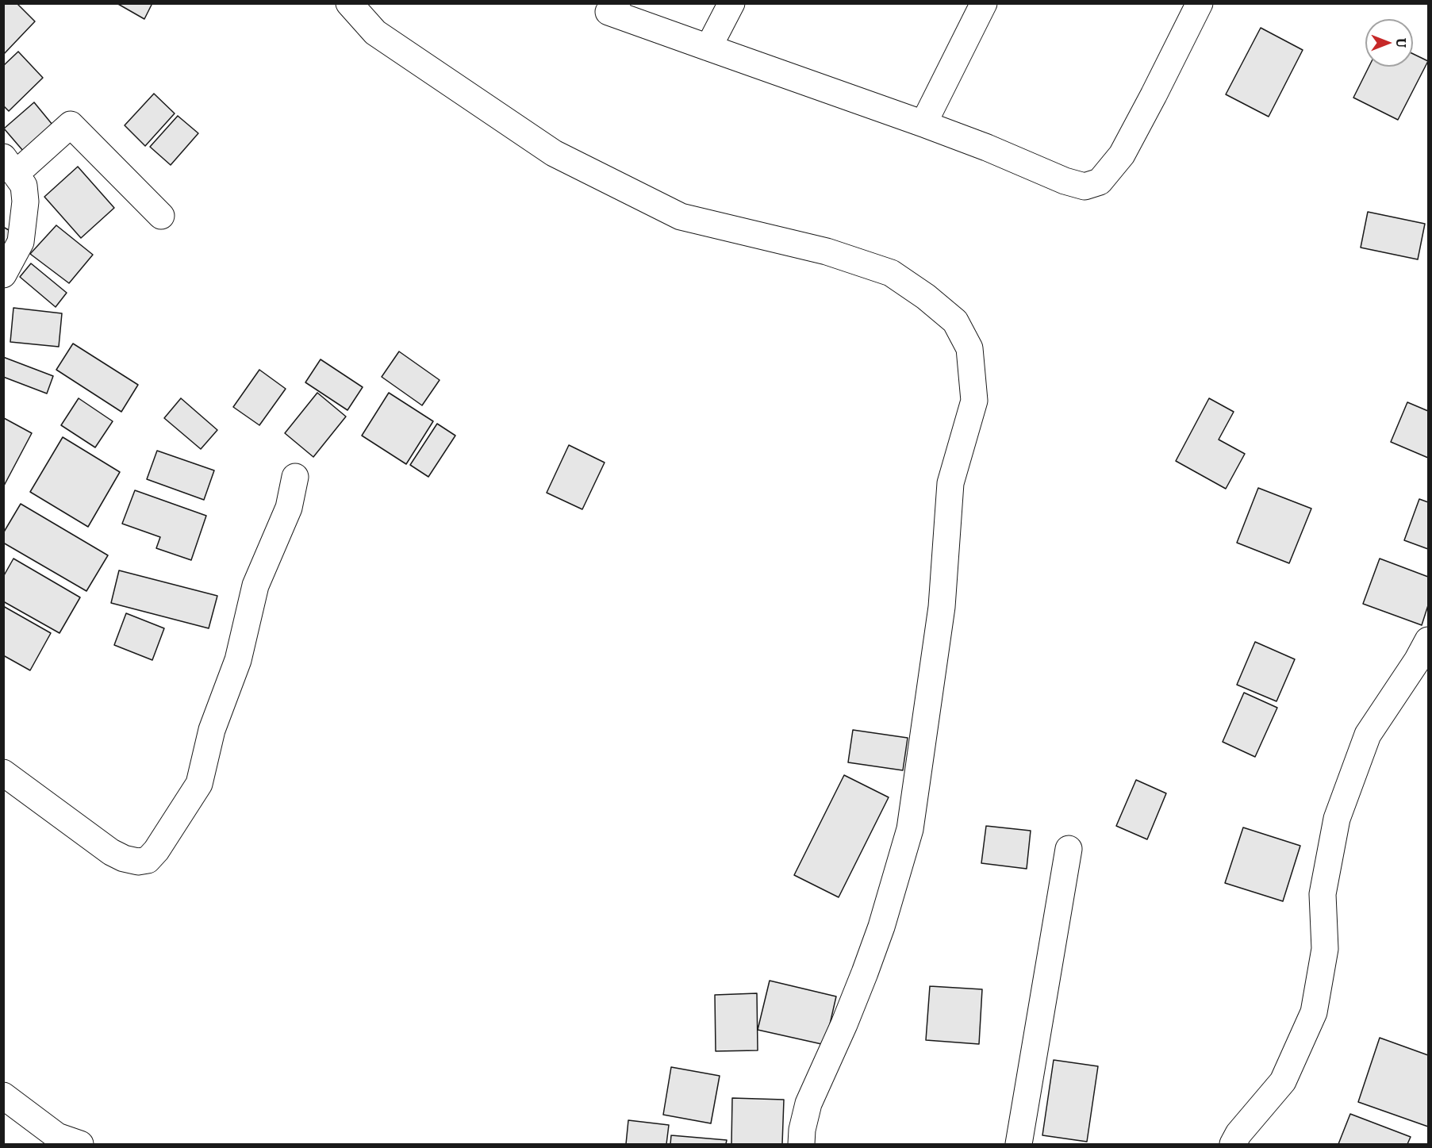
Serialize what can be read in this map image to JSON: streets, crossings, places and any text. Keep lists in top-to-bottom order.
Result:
{
  "north": "right"
}
